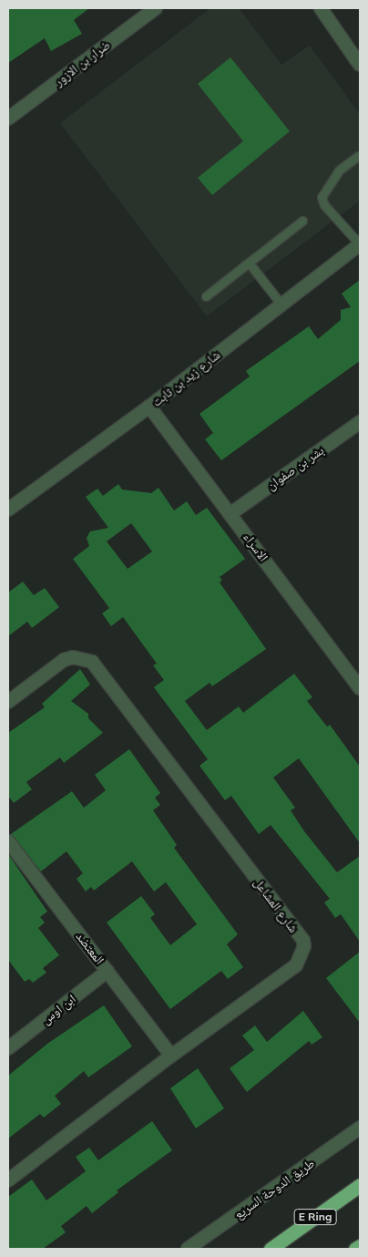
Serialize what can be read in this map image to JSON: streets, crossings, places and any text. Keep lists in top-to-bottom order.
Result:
{
  "streets": {
    "highway": ["E Ring"],
    "street": [
      "ضرار بن الازور",
      "شارع زيد بن ثابت",
      "بشر بن صفوان",
      "الاسراء",
      "شارع المشاعل",
      "المعتضد",
      "ابن اوس",
      "طريق الدوحة السريع"
    ]
  },
  "crossings": [
    ["شارع زيد بن ثابت", "الاسراء"],
    ["بشر بن صفوان", "الاسراء"],
    ["شارع المشاعل", "المعتضد"],
    ["المعتضد", "ابن اوس"]
  ]
}
